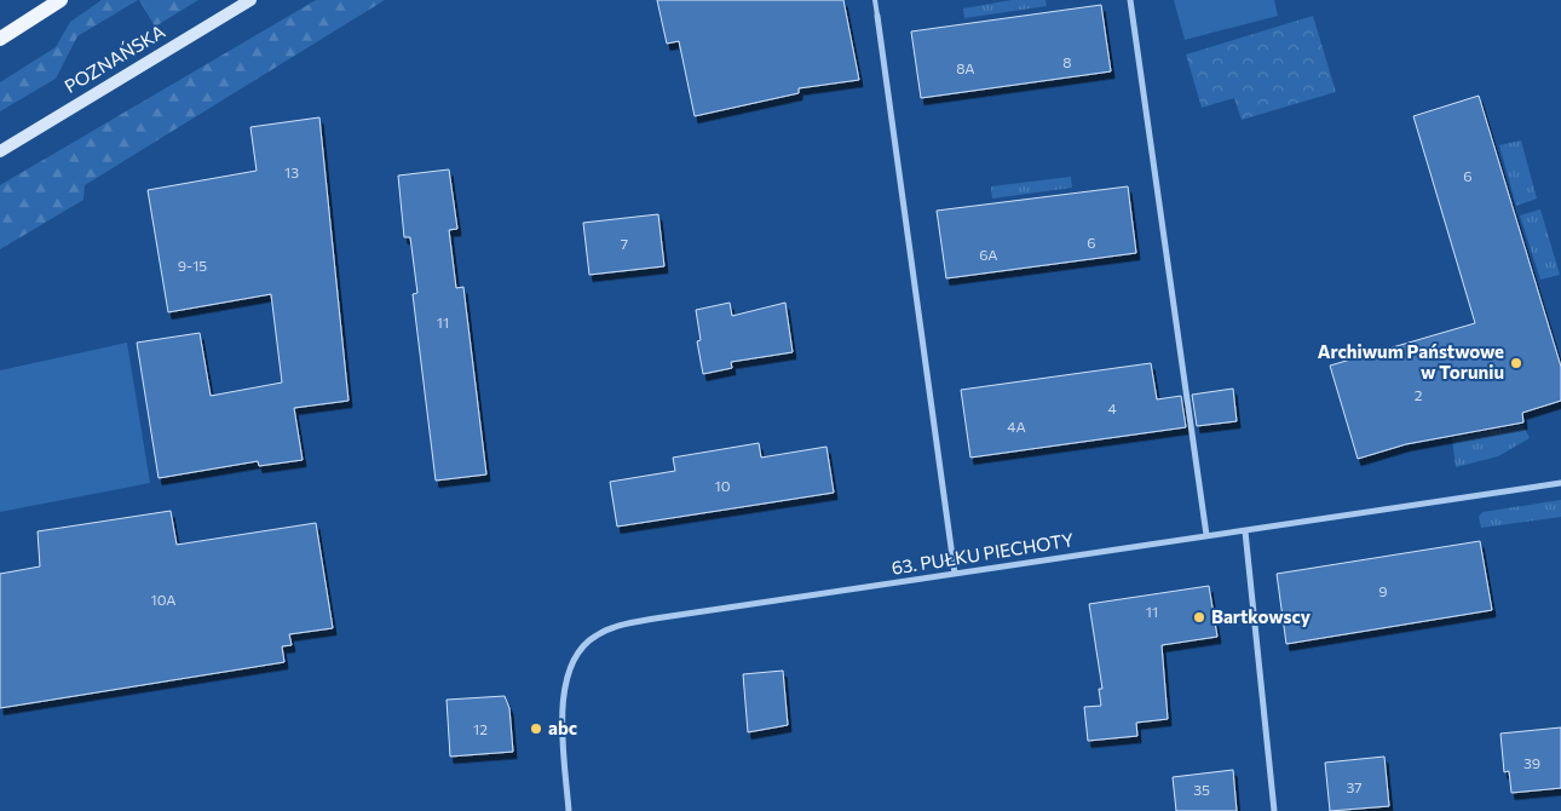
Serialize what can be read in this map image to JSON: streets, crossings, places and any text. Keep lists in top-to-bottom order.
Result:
{
  "streets": {
    "street": ["POZNAŃSKA", "63. PUŁKU PIECHOTY"]
  },
  "places": ["Archiwum Państwowe w Toruniu", "Bartkowscy", "abc"],
  "house_numbers": [
    "8",
    "8A",
    "13",
    "6",
    "6",
    "7",
    "6A",
    "9-15",
    "11",
    "2",
    "4",
    "4A",
    "10",
    "9",
    "10A",
    "11",
    "12",
    "39",
    "37",
    "35"
  ]
}
